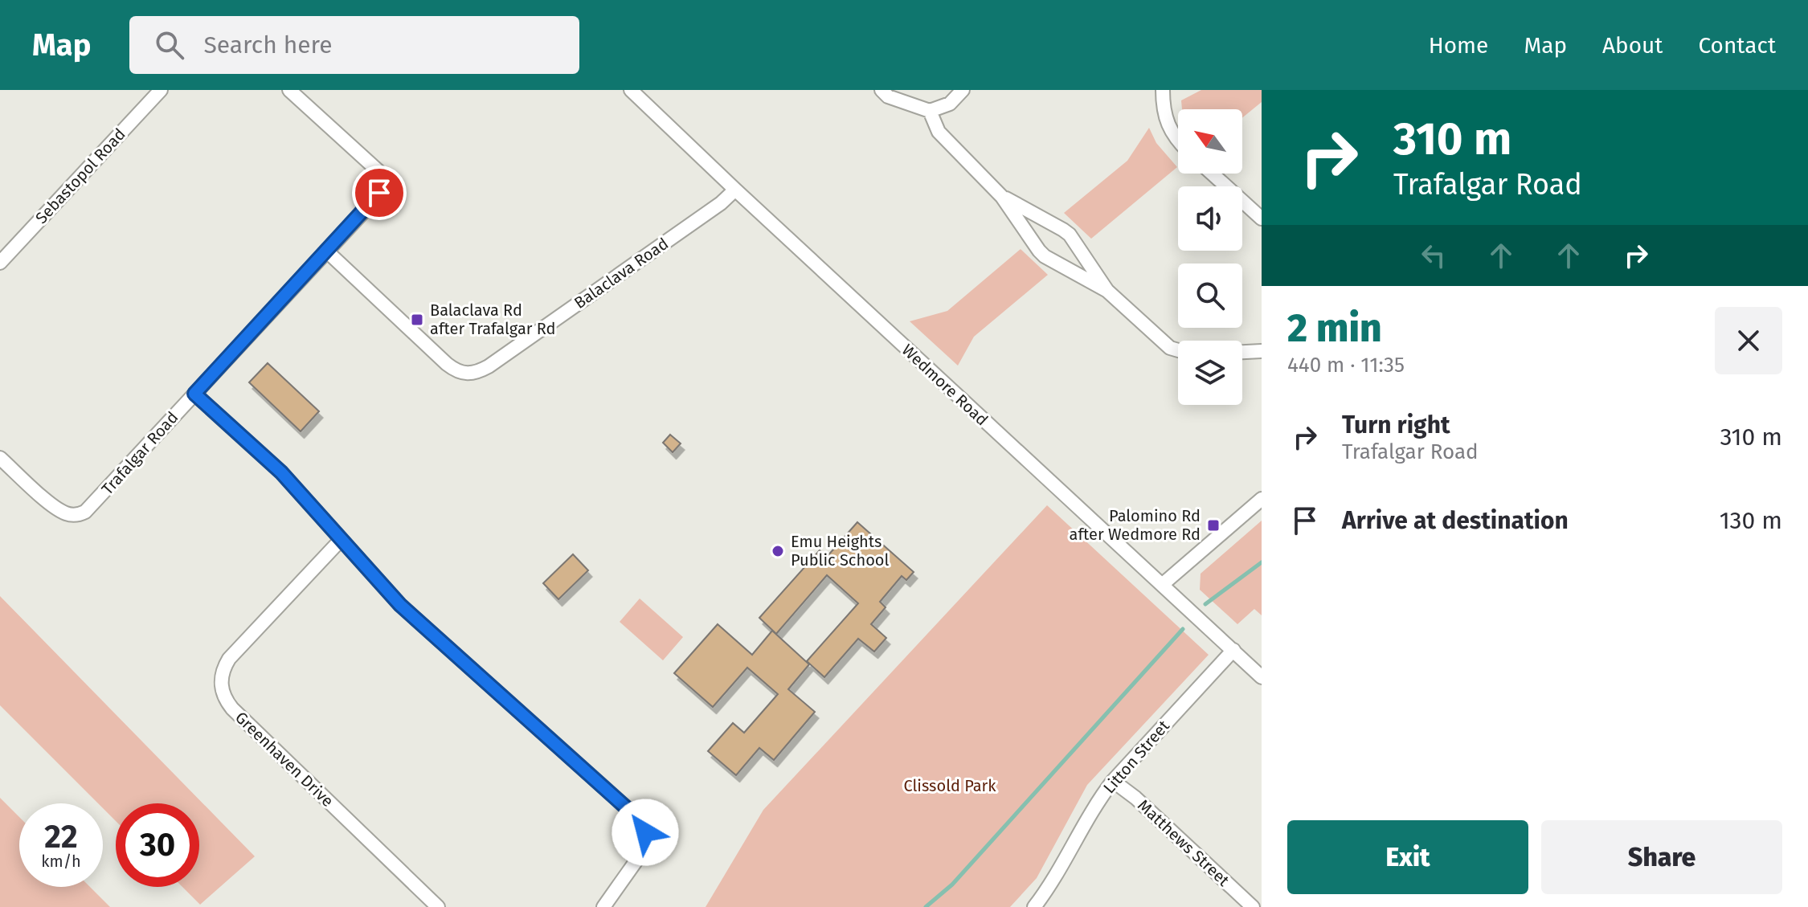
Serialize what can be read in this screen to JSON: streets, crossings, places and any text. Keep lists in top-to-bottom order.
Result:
{
  "streets": {
    "street": [
      "Sebastopol Road",
      "Balaclava Road",
      "Wedmore Road",
      "Trafalgar Road",
      "Litton Street",
      "Greenhaven Drive",
      "Matthews Street"
    ]
  },
  "crossings": [
    ["Balaclava Road", "Wedmore Road"],
    ["Balaclava Road", "Trafalgar Road"],
    ["Wedmore Road", "Litton Street"],
    ["Litton Street", "Matthews Street"]
  ],
  "parks": ["Clissold Park"],
  "places": {
    "transit": ["Balaclava Rd after Trafalgar Rd", "Palomino Rd after Wedmore Rd"],
    "other": ["Emu Heights Public School"]
  },
  "north": "top left",
  "page": {
    "header": "Map",
    "search": "Search here",
    "nav": [
      "Home",
      "Map",
      "About",
      "Contact"
    ],
    "turn": ["310 m", "Trafalgar Road"],
    "heading": ["2 min", "440 m · 11:35"],
    "list": [
      {
        "name": "Turn right",
        "note": "Trafalgar Road",
        "value": "310 m"
      },
      {
        "name": "Arrive at destination",
        "value": "130 m"
      }
    ],
    "speed": "22 km/h",
    "limit": "30",
    "buttons": ["Exit", "Share"]
  }
}
